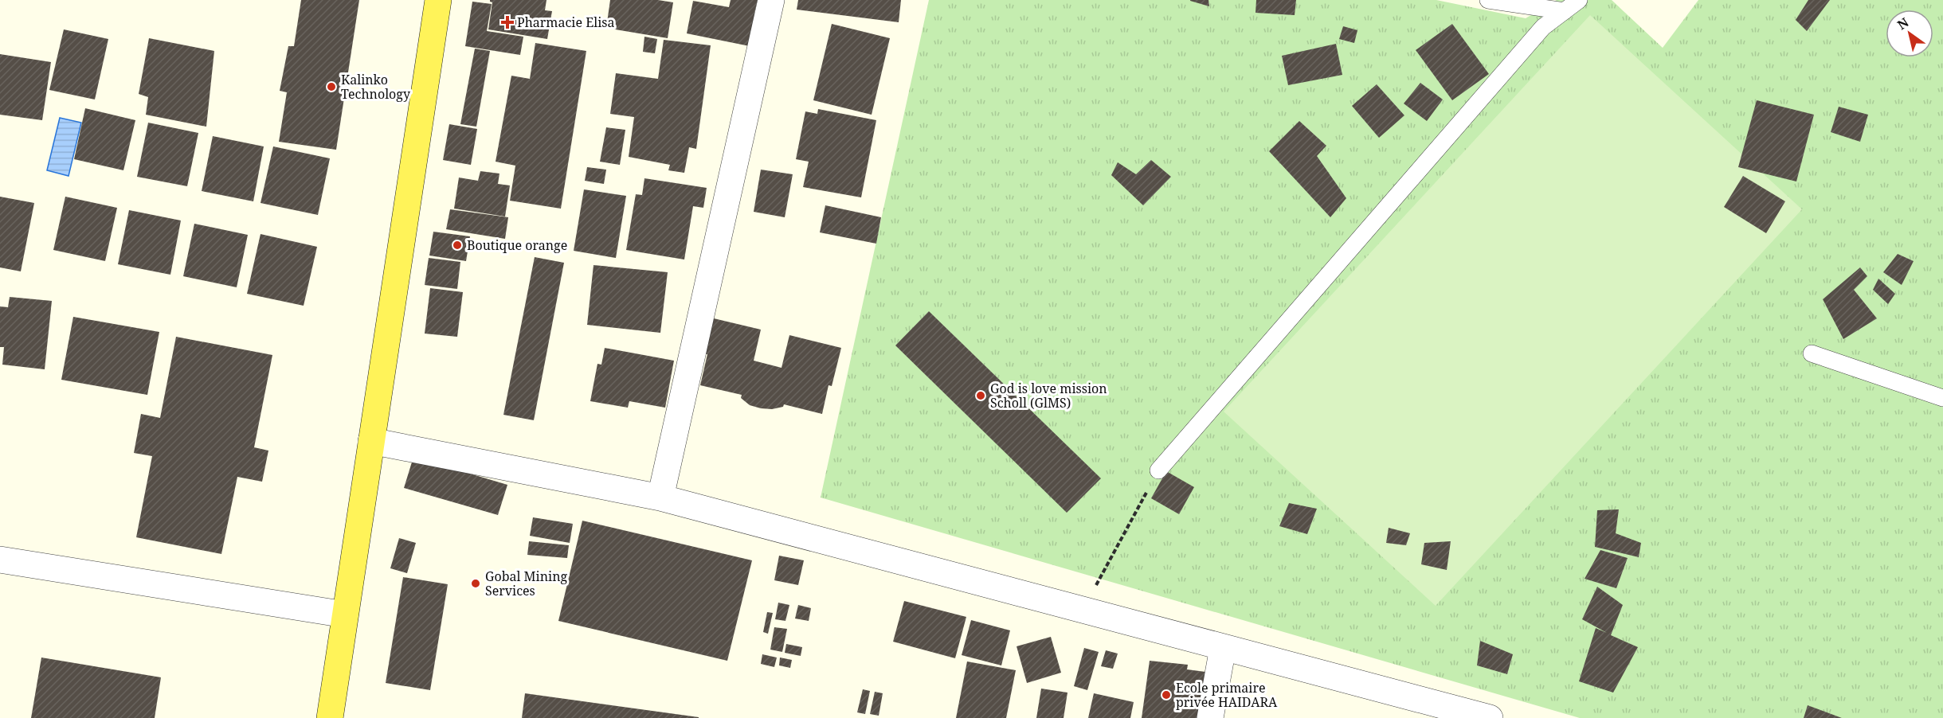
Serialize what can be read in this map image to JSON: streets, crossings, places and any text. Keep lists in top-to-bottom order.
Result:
{
  "places": {
    "health": ["Pharmacie Elisa"],
    "other": [
      "Kalinko Technology",
      "Boutique orange",
      "God is love mission Scholl (GlMS)",
      "Gobal Mining Services",
      "Ecole primaire privée HAIDARA"
    ]
  },
  "north": "top left"
}
